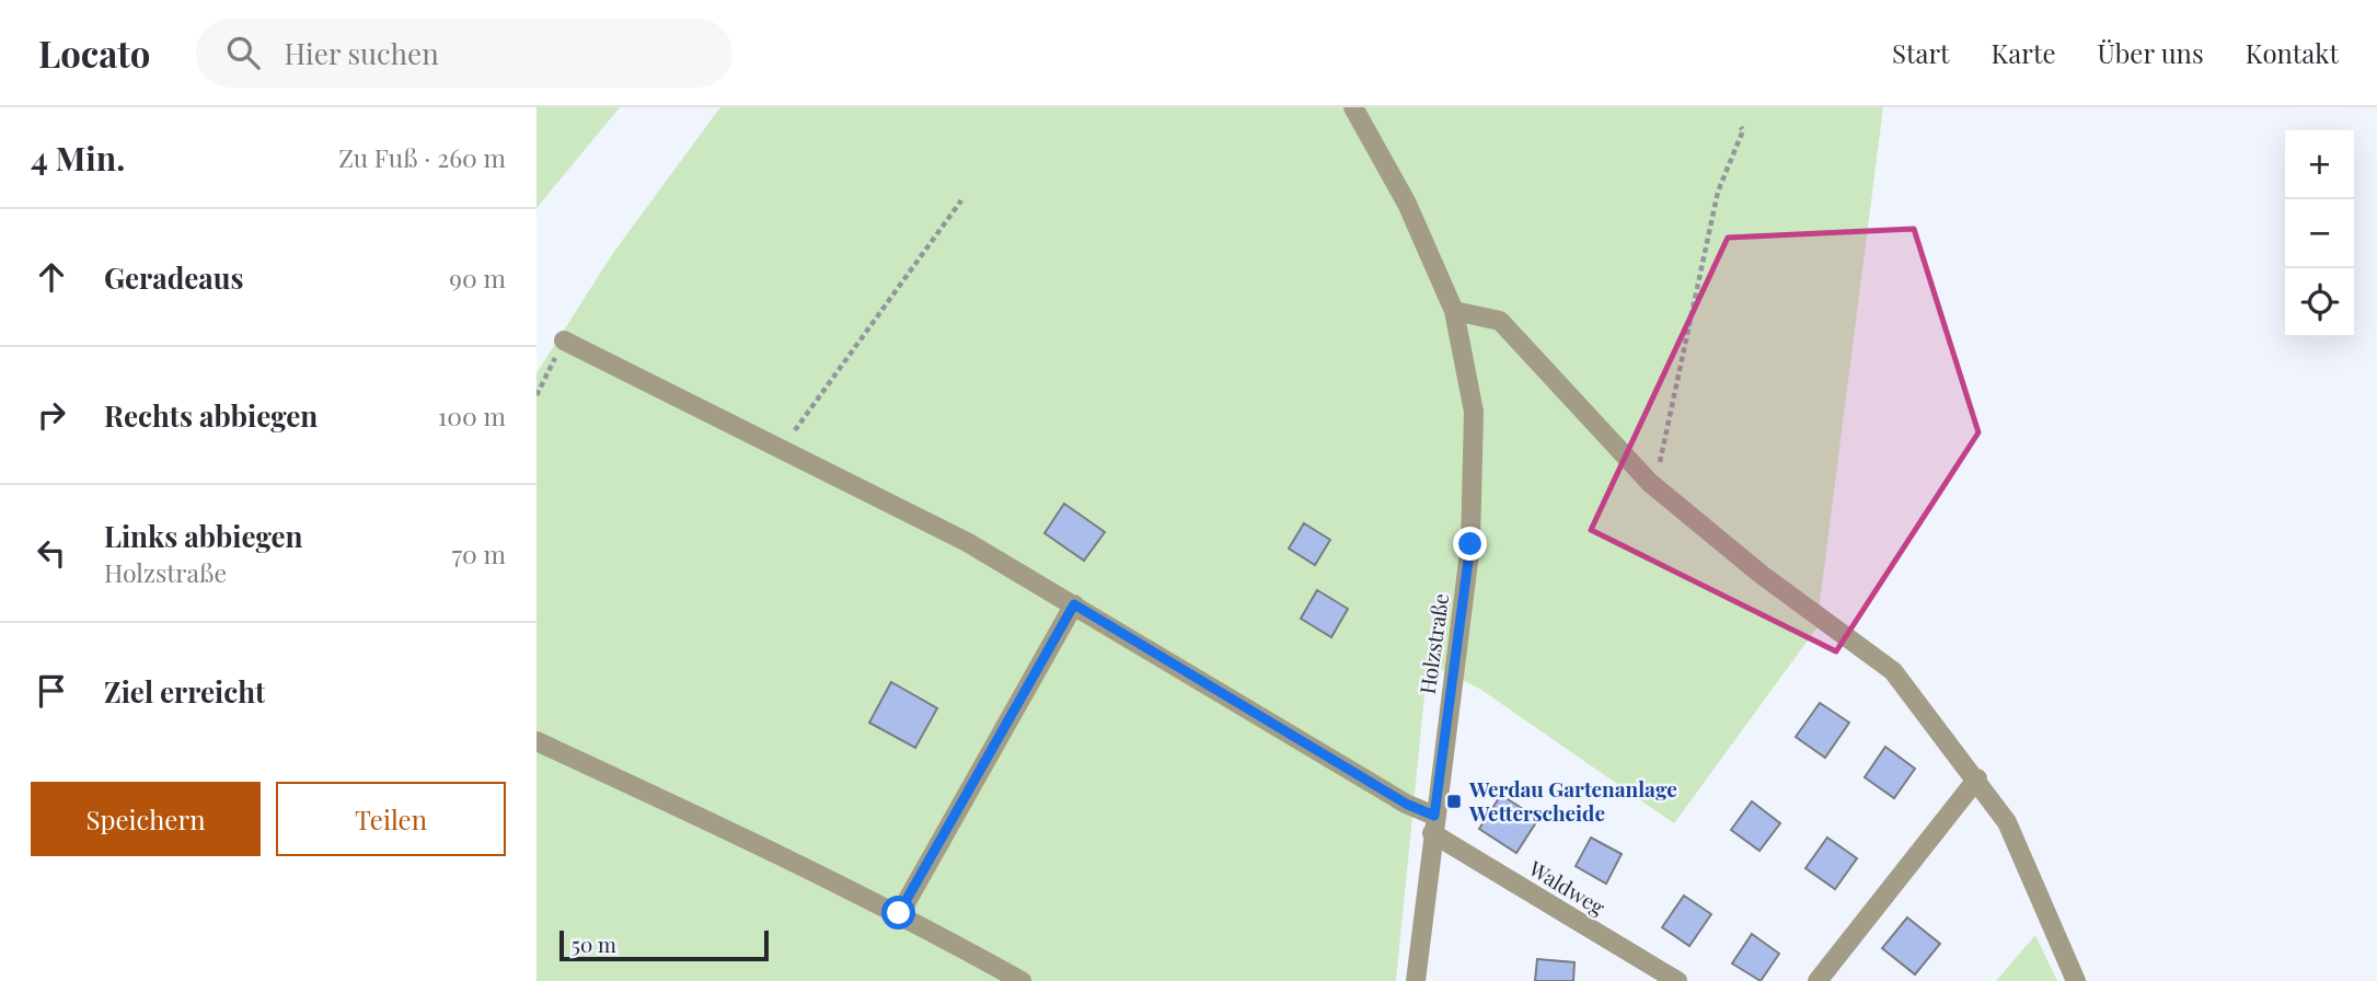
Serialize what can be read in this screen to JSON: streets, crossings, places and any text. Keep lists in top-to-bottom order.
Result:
{
  "streets": {
    "street": ["Holzstraße", "Waldweg"]
  },
  "crossings": [
    ["Holzstraße", "Waldweg"]
  ],
  "places": {
    "transit": ["Werdau Gartenanlage Wetterscheide"]
  },
  "scale_bar": "50 m",
  "page": {
    "header": "Locato",
    "search": "Hier suchen",
    "nav": [
      "Start",
      "Karte",
      "Über uns",
      "Kontakt"
    ],
    "heading": ["4 Min.", "Zu Fuß · 260 m"],
    "map_buttons": ["+", "−"],
    "list": [
      ["Geradeaus", "90 m"],
      ["Rechts abbiegen", "100 m"],
      ["Links abbiegen", "Holzstraße", "70 m"],
      "Ziel erreicht"
    ],
    "buttons": ["Speichern", "Teilen"],
    "scale": "50 m"
  }
}
